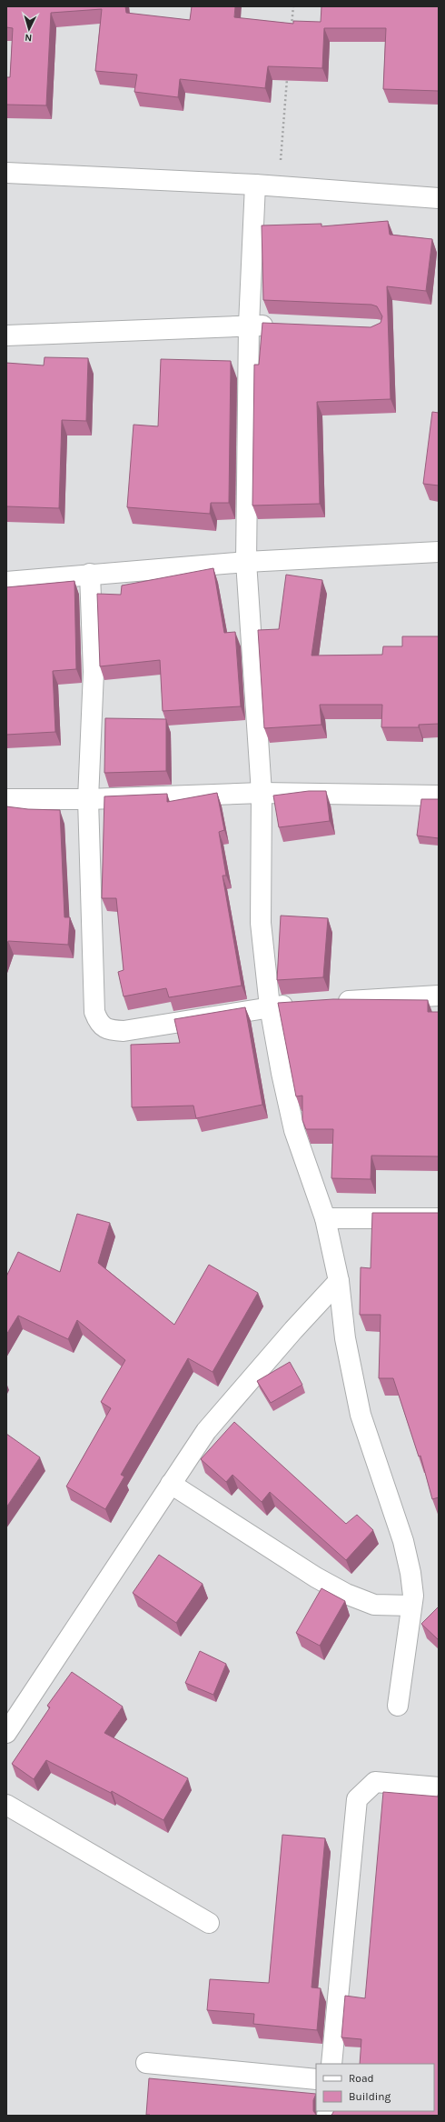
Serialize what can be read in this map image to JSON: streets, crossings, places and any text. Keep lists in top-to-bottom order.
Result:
{
  "legend": ["Road", "Building"],
  "north": "bottom"
}
